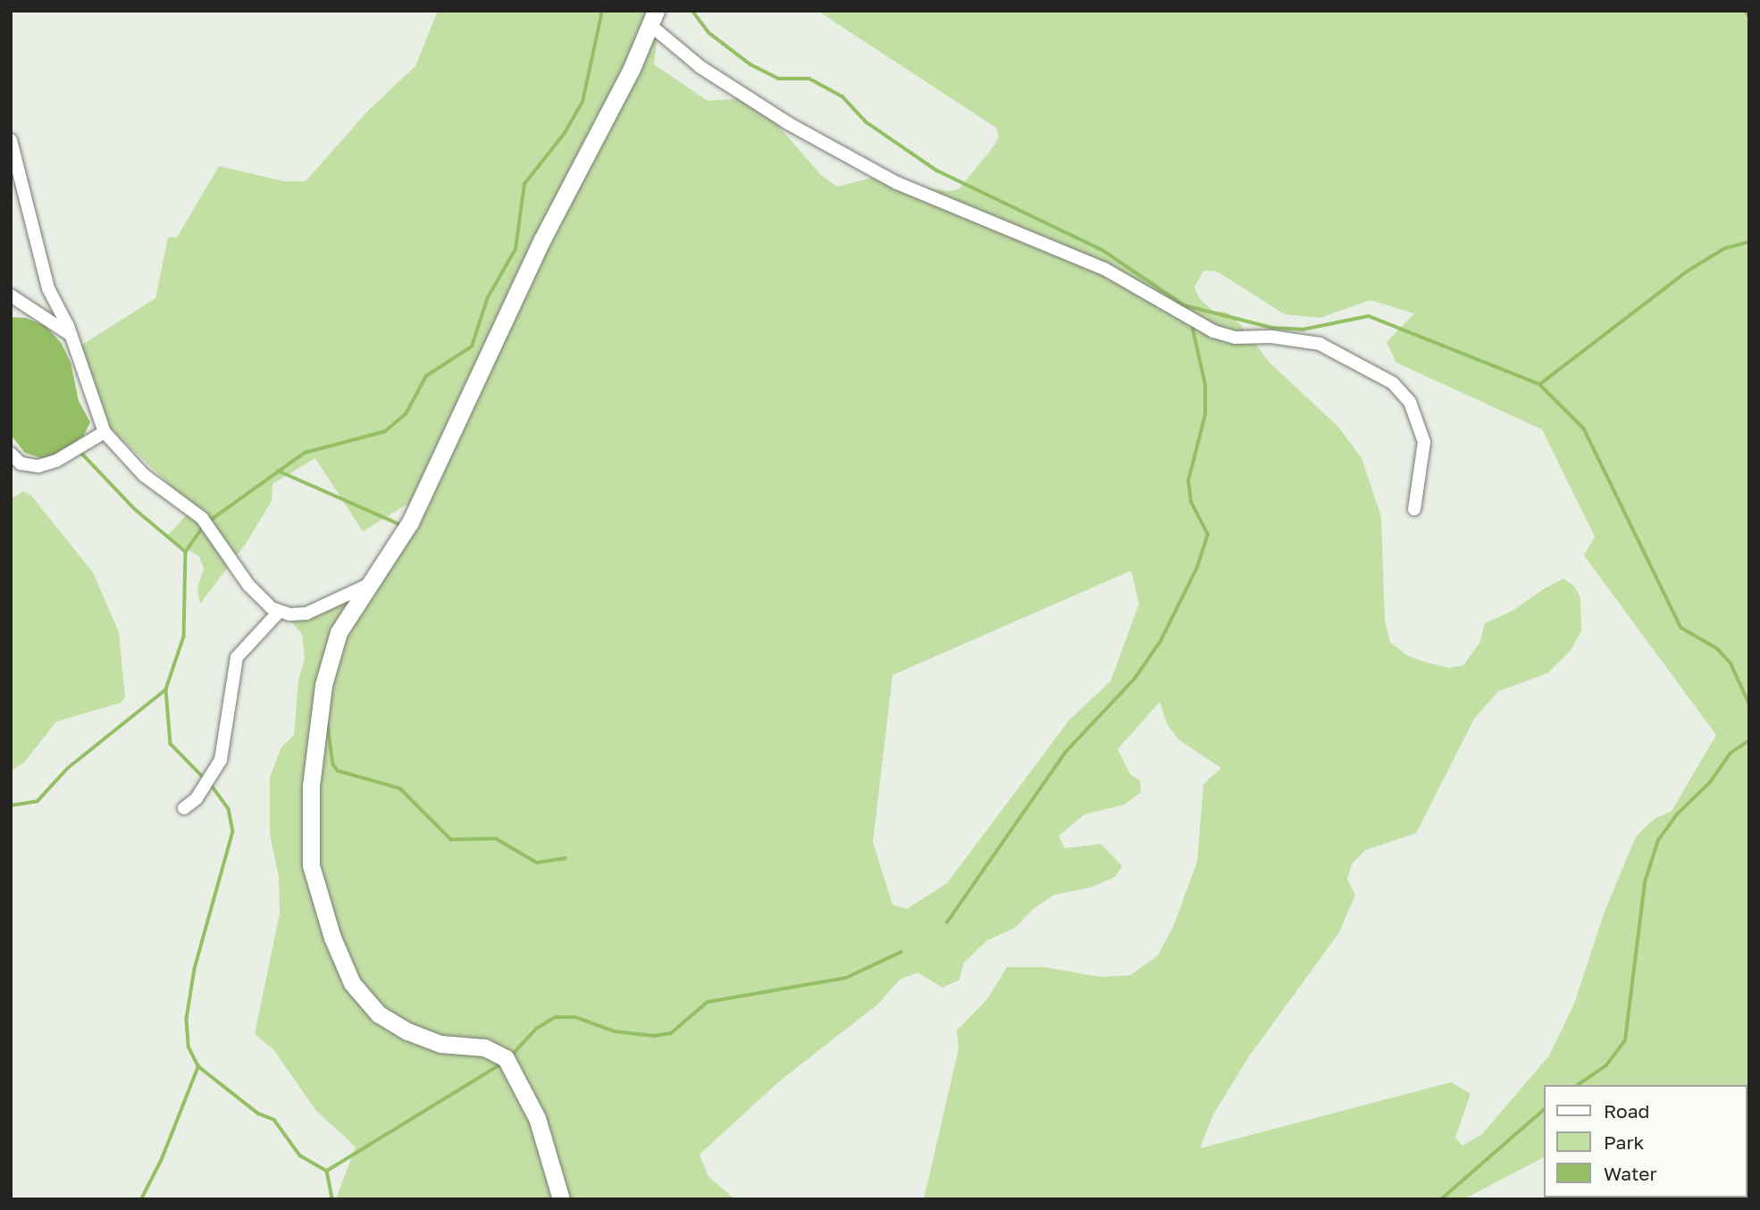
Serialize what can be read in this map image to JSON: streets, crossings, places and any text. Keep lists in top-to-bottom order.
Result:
{
  "legend": ["Road", "Park", "Water"]
}
